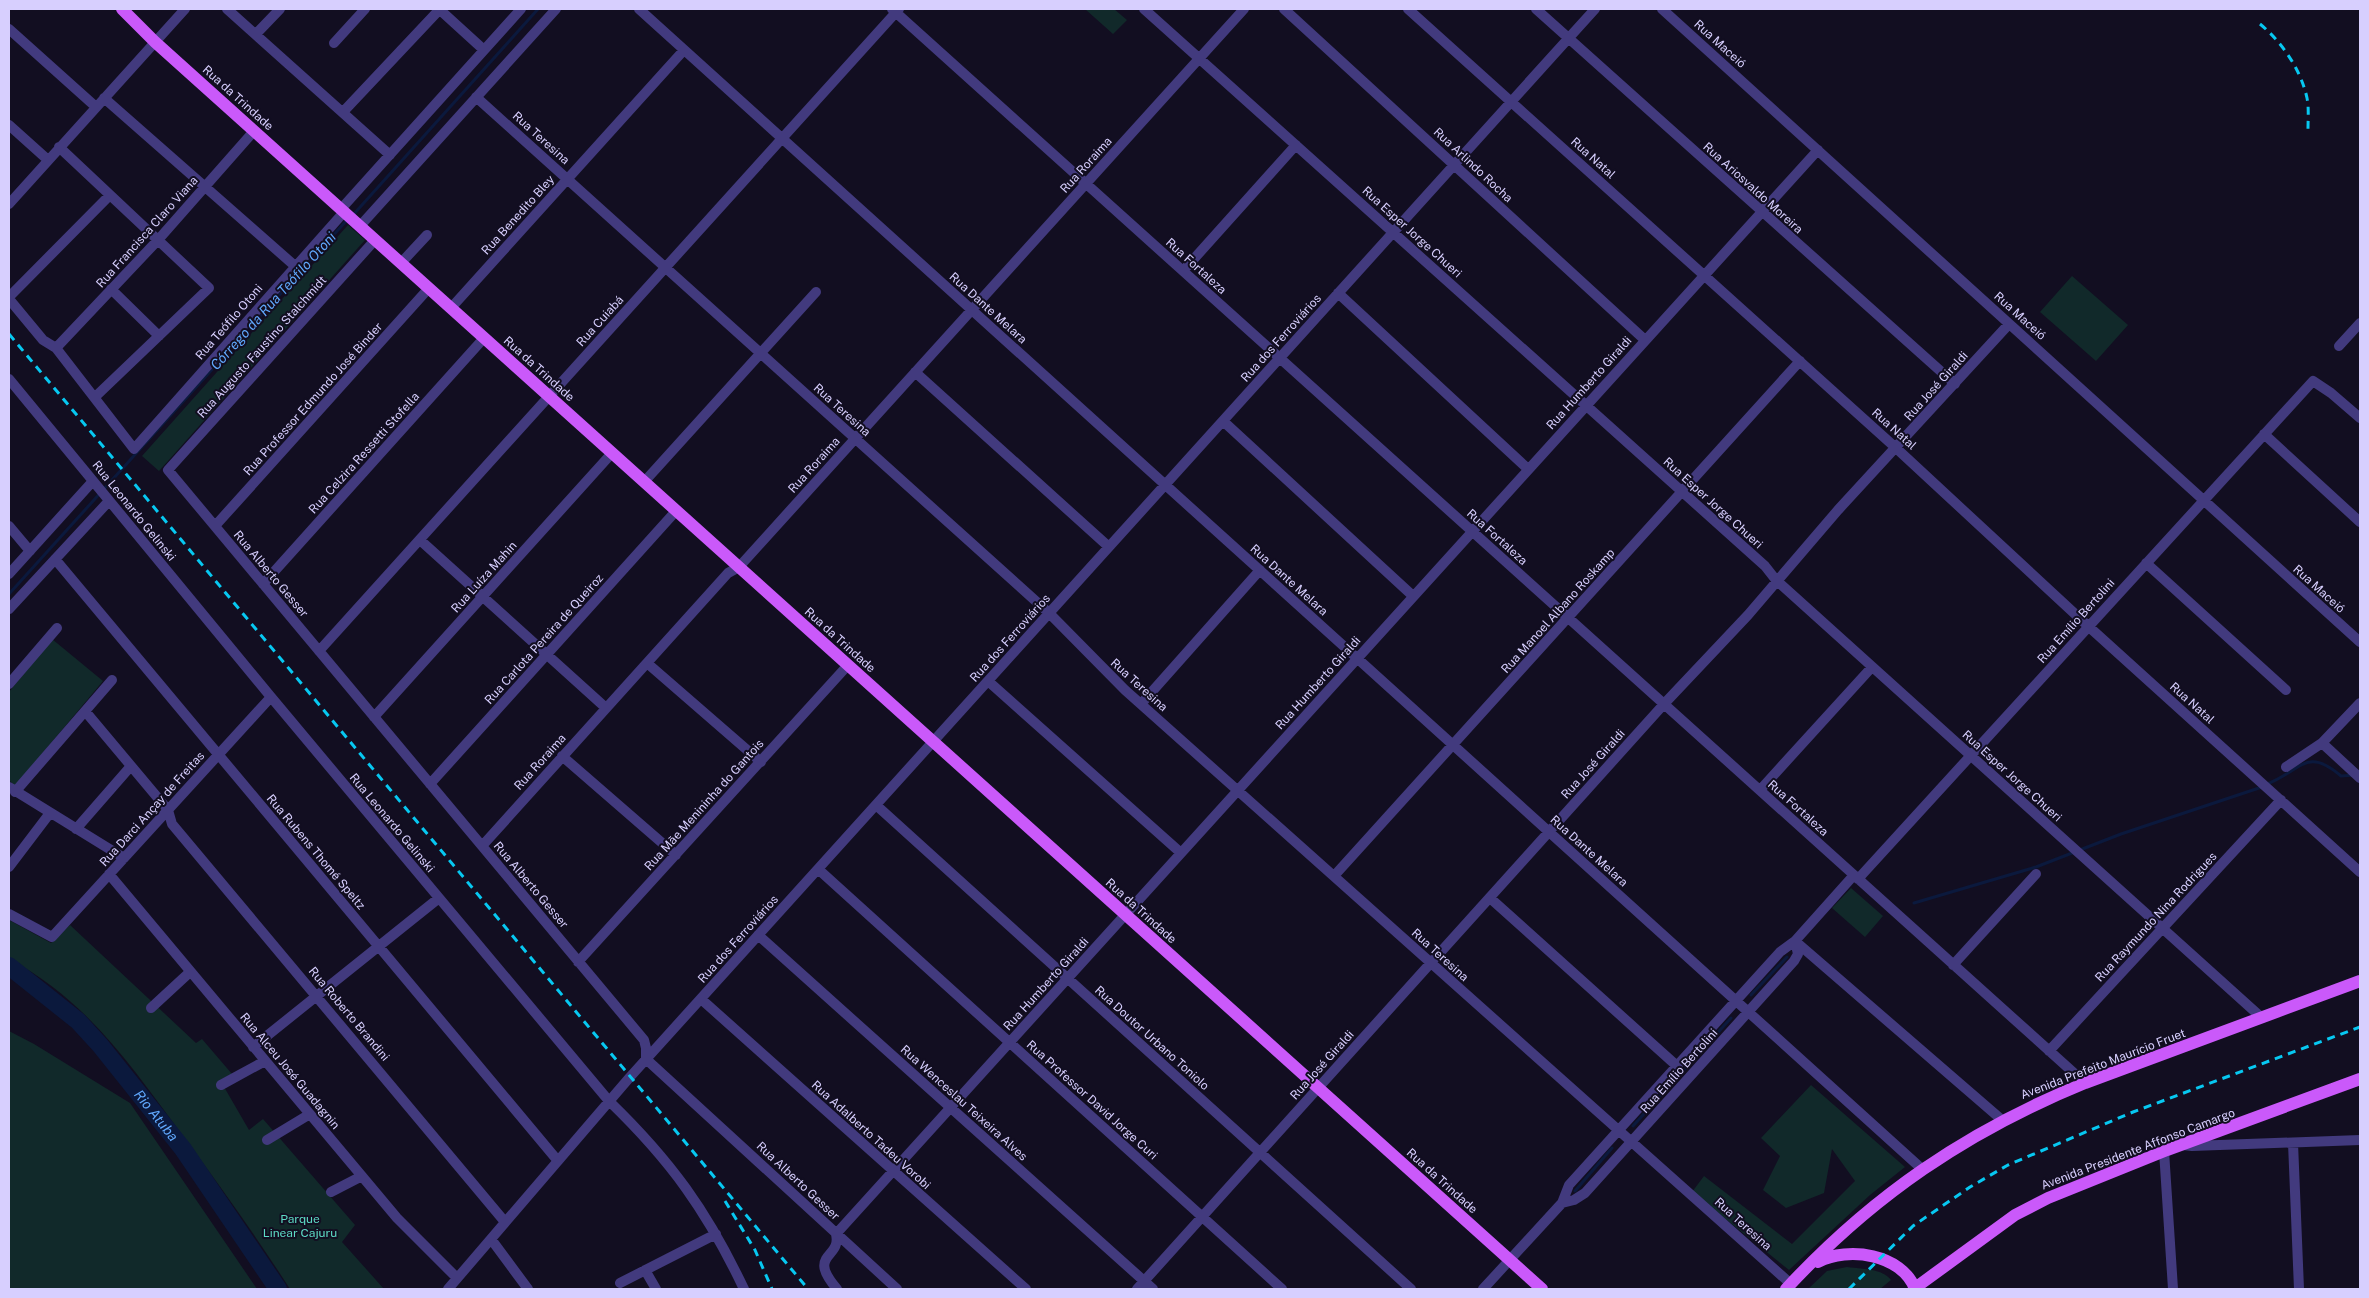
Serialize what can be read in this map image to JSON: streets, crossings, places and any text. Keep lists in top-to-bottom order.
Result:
{
  "streets": {
    "main road": ["Rua da Trindade", "Avenida Prefeito Maurício Fruet", "Avenida Presidente Affonso Camargo"],
    "street": [
      "Rua Maceió",
      "Rua Teresina",
      "Rua Natal",
      "Rua Roraima",
      "Rua Arlindo Rocha",
      "Rua Ariosvaldo Moreira",
      "Rua Benedito Bley",
      "Rua Francisca Claro Viana",
      "Rua Esper Jorge Chueri",
      "Rua Fortaleza",
      "Rua Dante Melara",
      "Rua Cuiabá",
      "Rua Teófilo Otoni",
      "Rua dos Ferroviários",
      "Rua Augusto Faustino Stalchmidt",
      "Rua Humberto Giraldi",
      "Rua José Giraldi",
      "Rua Professor Edmundo José Binder",
      "Rua Celzira Ressetti Stofella",
      "Rua Leonardo Gelinski",
      "Rua Alberto Gesser",
      "Rua Luíza Mahin",
      "Rua Manoel Albano Roskamp",
      "Rua Emílio Bertolini",
      "Rua Carlota Pereira de Queiroz",
      "Rua Mãe Menininha do Gantois",
      "Rua Darci Ançay de Freitas",
      "Rua Rubens Thomé Speltz",
      "Rua Raymundo Nina Rodrigues",
      "Rua Roberto Brandini",
      "Rua Doutor Urbano Toniolo",
      "Rua Alceu José Guadagnin",
      "Rua Professor David Jorge Curi",
      "Rua Wenceslau Teixeira Alves",
      "Rua Adalberto Tadeu Vorobi"
    ]
  },
  "crossings": [
    ["Rua Maceió", "Rua Humberto Giraldi"],
    ["Rua Maceió", "Rua José Giraldi"],
    ["Rua Maceió", "Rua Emílio Bertolini"],
    ["Rua da Trindade", "Rua Roraima"],
    ["Rua da Trindade", "Rua Benedito Bley"],
    ["Rua da Trindade", "Rua Francisca Claro Viana"],
    ["Rua da Trindade", "Rua Cuiabá"],
    ["Rua da Trindade", "Rua Teófilo Otoni"],
    ["Rua da Trindade", "Rua dos Ferroviários"],
    ["Rua da Trindade", "Rua Augusto Faustino Stalchmidt"],
    ["Rua da Trindade", "Rua Humberto Giraldi"],
    ["Rua da Trindade", "Rua José Giraldi"],
    ["Rua da Trindade", "Rua Professor Edmundo José Binder"],
    ["Rua da Trindade", "Rua Celzira Ressetti Stofella"],
    ["Rua da Trindade", "Rua Luíza Mahin"],
    ["Rua da Trindade", "Rua Emílio Bertolini"],
    ["Rua da Trindade", "Rua Carlota Pereira de Queiroz"],
    ["Rua da Trindade", "Rua Mãe Menininha do Gantois"],
    ["Rua Teresina", "Rua Roraima"],
    ["Rua Teresina", "Rua Benedito Bley"],
    ["Rua Teresina", "Rua Cuiabá"],
    ["Rua Teresina", "Rua dos Ferroviários"],
    ["Rua Teresina", "Rua Humberto Giraldi"],
    ["Rua Teresina", "Rua José Giraldi"],
    ["Rua Teresina", "Rua Manoel Albano Roskamp"],
    ["Rua Teresina", "Rua Emílio Bertolini"],
    ["Rua Teresina", "Avenida Prefeito Maurício Fruet"],
    ["Rua Natal", "Rua dos Ferroviários"],
    ["Rua Natal", "Rua Humberto Giraldi"],
    ["Rua Natal", "Rua José Giraldi"],
    ["Rua Natal", "Rua Manoel Albano Roskamp"],
    ["Rua Natal", "Rua Emílio Bertolini"],
    ["Rua Natal", "Rua Raymundo Nina Rodrigues"],
    ["Rua Roraima", "Rua Esper Jorge Chueri"],
    ["Rua Roraima", "Rua Fortaleza"],
    ["Rua Roraima", "Rua Dante Melara"],
    ["Rua Roraima", "Rua Alberto Gesser"],
    ["Rua Arlindo Rocha", "Rua dos Ferroviários"],
    ["Rua Arlindo Rocha", "Rua Humberto Giraldi"],
    ["Rua Ariosvaldo Moreira", "Rua dos Ferroviários"],
    ["Rua Ariosvaldo Moreira", "Rua Humberto Giraldi"],
    ["Rua Ariosvaldo Moreira", "Rua José Giraldi"],
    ["Rua Benedito Bley", "Rua Dante Melara"],
    ["Rua Esper Jorge Chueri", "Rua dos Ferroviários"],
    ["Rua Esper Jorge Chueri", "Rua Humberto Giraldi"],
    ["Rua Esper Jorge Chueri", "Rua José Giraldi"],
    ["Rua Esper Jorge Chueri", "Rua Manoel Albano Roskamp"],
    ["Rua Esper Jorge Chueri", "Rua Emílio Bertolini"],
    ["Rua Esper Jorge Chueri", "Rua Raymundo Nina Rodrigues"],
    ["Rua Esper Jorge Chueri", "Avenida Prefeito Maurício Fruet"],
    ["Rua Fortaleza", "Rua Cuiabá"],
    ["Rua Fortaleza", "Rua dos Ferroviários"],
    ["Rua Fortaleza", "Rua Humberto Giraldi"],
    ["Rua Fortaleza", "Rua José Giraldi"],
    ["Rua Fortaleza", "Rua Manoel Albano Roskamp"],
    ["Rua Fortaleza", "Rua Emílio Bertolini"],
    ["Rua Fortaleza", "Rua Raymundo Nina Rodrigues"],
    ["Rua Fortaleza", "Avenida Prefeito Maurício Fruet"],
    ["Rua Dante Melara", "Rua Cuiabá"],
    ["Rua Dante Melara", "Rua dos Ferroviários"],
    ["Rua Dante Melara", "Rua Humberto Giraldi"],
    ["Rua Dante Melara", "Rua José Giraldi"],
    ["Rua Dante Melara", "Rua Manoel Albano Roskamp"],
    ["Rua Dante Melara", "Rua Emílio Bertolini"],
    ["Rua Dante Melara", "Avenida Prefeito Maurício Fruet"],
    ["Rua Cuiabá", "Rua Alberto Gesser"],
    ["Rua dos Ferroviários", "Rua Leonardo Gelinski"],
    ["Rua dos Ferroviários", "Rua Alberto Gesser"],
    ["Rua dos Ferroviários", "Rua Rubens Thomé Speltz"],
    ["Rua dos Ferroviários", "Rua Roberto Brandini"],
    ["Rua dos Ferroviários", "Rua Doutor Urbano Toniolo"],
    ["Rua dos Ferroviários", "Rua Alceu José Guadagnin"],
    ["Rua dos Ferroviários", "Rua Professor David Jorge Curi"],
    ["Rua dos Ferroviários", "Rua Wenceslau Teixeira Alves"],
    ["Rua dos Ferroviários", "Rua Adalberto Tadeu Vorobi"],
    ["Rua Augusto Faustino Stalchmidt", "Rua Alberto Gesser"],
    ["Rua Humberto Giraldi", "Rua Alberto Gesser"],
    ["Rua Humberto Giraldi", "Rua Doutor Urbano Toniolo"],
    ["Rua Humberto Giraldi", "Rua Professor David Jorge Curi"],
    ["Rua Humberto Giraldi", "Rua Wenceslau Teixeira Alves"],
    ["Rua Humberto Giraldi", "Rua Adalberto Tadeu Vorobi"],
    ["Rua José Giraldi", "Rua Doutor Urbano Toniolo"],
    ["Rua José Giraldi", "Rua Professor David Jorge Curi"],
    ["Rua José Giraldi", "Rua Wenceslau Teixeira Alves"],
    ["Rua Professor Edmundo José Binder", "Rua Alberto Gesser"],
    ["Rua Celzira Ressetti Stofella", "Rua Alberto Gesser"],
    ["Rua Leonardo Gelinski", "Rua Darci Ançay de Freitas"],
    ["Rua Alberto Gesser", "Rua Luíza Mahin"],
    ["Rua Alberto Gesser", "Rua Carlota Pereira de Queiroz"],
    ["Rua Alberto Gesser", "Rua Mãe Menininha do Gantois"],
    ["Rua Darci Ançay de Freitas", "Rua Rubens Thomé Speltz"],
    ["Rua Darci Ançay de Freitas", "Rua Roberto Brandini"],
    ["Rua Darci Ançay de Freitas", "Rua Alceu José Guadagnin"]
  ],
  "water": ["Córrego da Rua Teófilo Otoni", "Rio Atuba"],
  "parks": ["Parque Linear Cajuru"]
}
